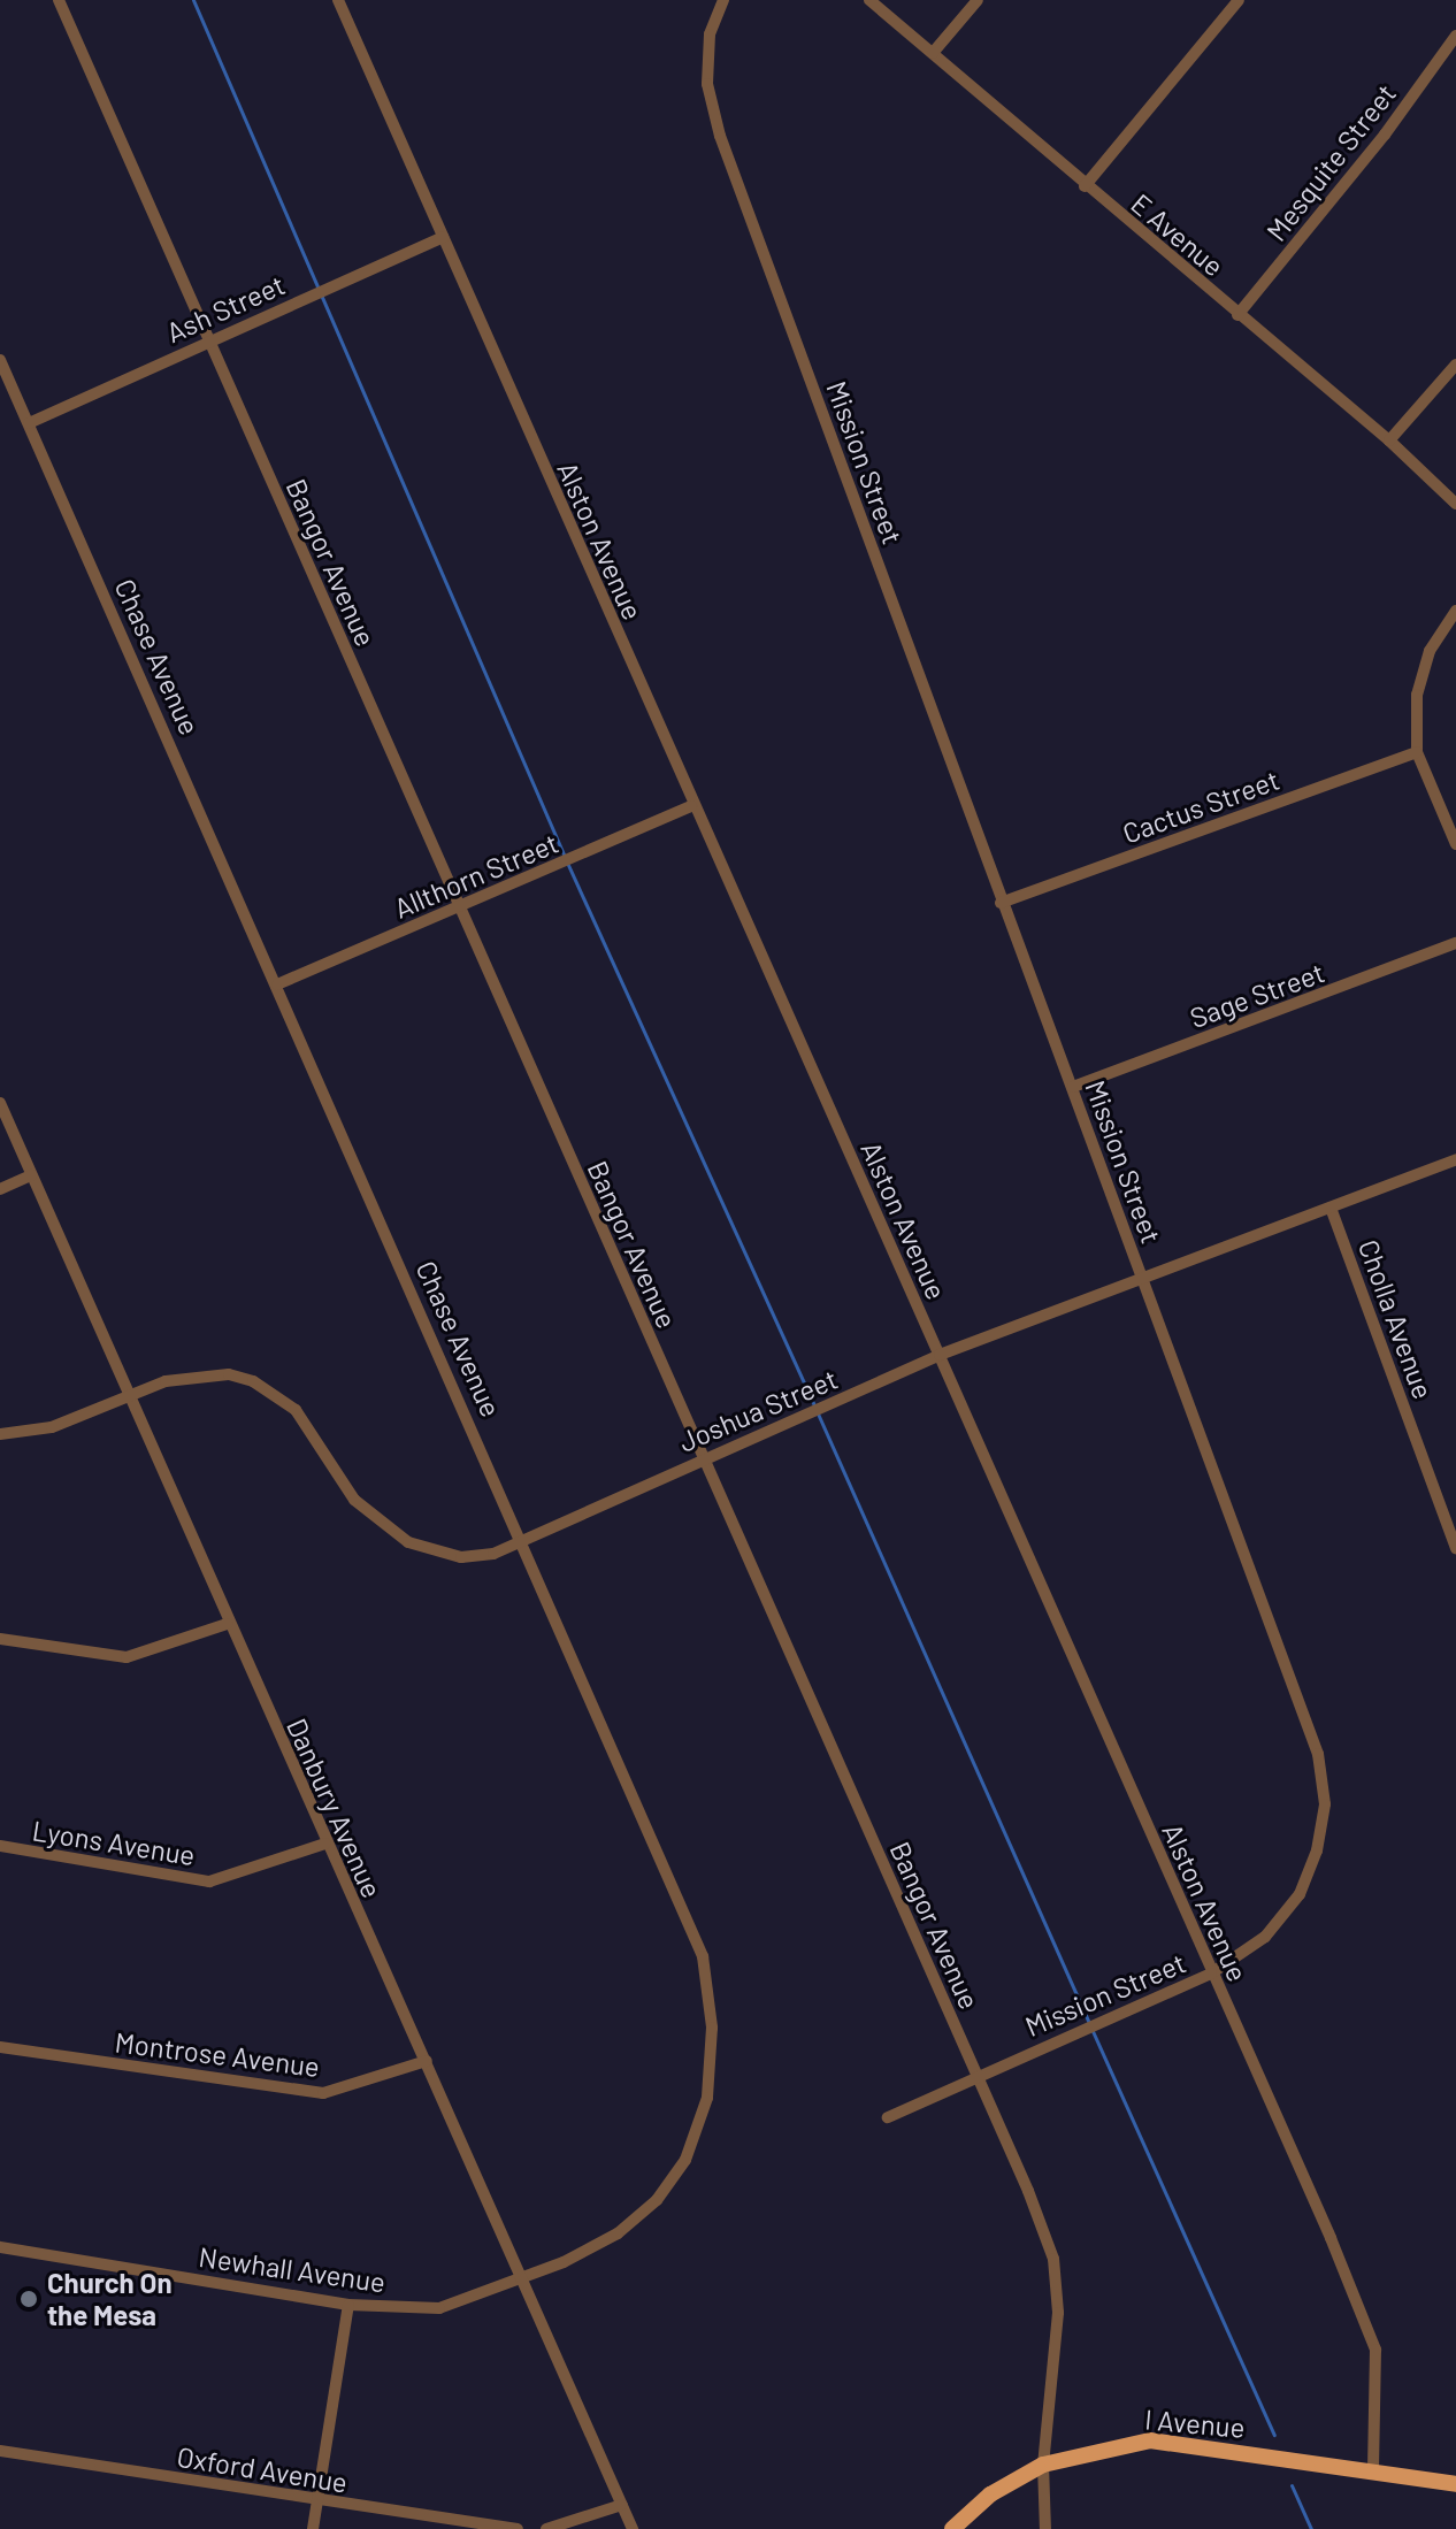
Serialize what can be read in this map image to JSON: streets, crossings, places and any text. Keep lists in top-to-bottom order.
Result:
{
  "streets": {
    "main road": ["I Avenue"],
    "street": [
      "Mesquite Street",
      "E Avenue",
      "Ash Street",
      "Mission Street",
      "Alston Avenue",
      "Bangor Avenue",
      "Chase Avenue",
      "Cactus Street",
      "Allthorn Street",
      "Sage Street",
      "Cholla Avenue",
      "Joshua Street",
      "Danbury Avenue",
      "Lyons Avenue",
      "Montrose Avenue",
      "Newhall Avenue",
      "Oxford Avenue"
    ]
  },
  "crossings": [
    ["Mesquite Street", "E Avenue"],
    ["Ash Street", "Alston Avenue"],
    ["Ash Street", "Bangor Avenue"],
    ["Ash Street", "Chase Avenue"],
    ["Mission Street", "Alston Avenue"],
    ["Mission Street", "Bangor Avenue"],
    ["Mission Street", "Cactus Street"],
    ["Mission Street", "Sage Street"],
    ["Mission Street", "Joshua Street"],
    ["Alston Avenue", "Allthorn Street"],
    ["Alston Avenue", "Joshua Street"],
    ["Alston Avenue", "I Avenue"],
    ["Bangor Avenue", "Allthorn Street"],
    ["Bangor Avenue", "Joshua Street"],
    ["Bangor Avenue", "I Avenue"],
    ["Chase Avenue", "Allthorn Street"],
    ["Chase Avenue", "Joshua Street"],
    ["Chase Avenue", "Danbury Avenue"],
    ["Chase Avenue", "Newhall Avenue"],
    ["Cholla Avenue", "Joshua Street"],
    ["Joshua Street", "Danbury Avenue"],
    ["Danbury Avenue", "Lyons Avenue"],
    ["Danbury Avenue", "Montrose Avenue"],
    ["Danbury Avenue", "Newhall Avenue"]
  ],
  "places": ["Church On the Mesa"]
}
